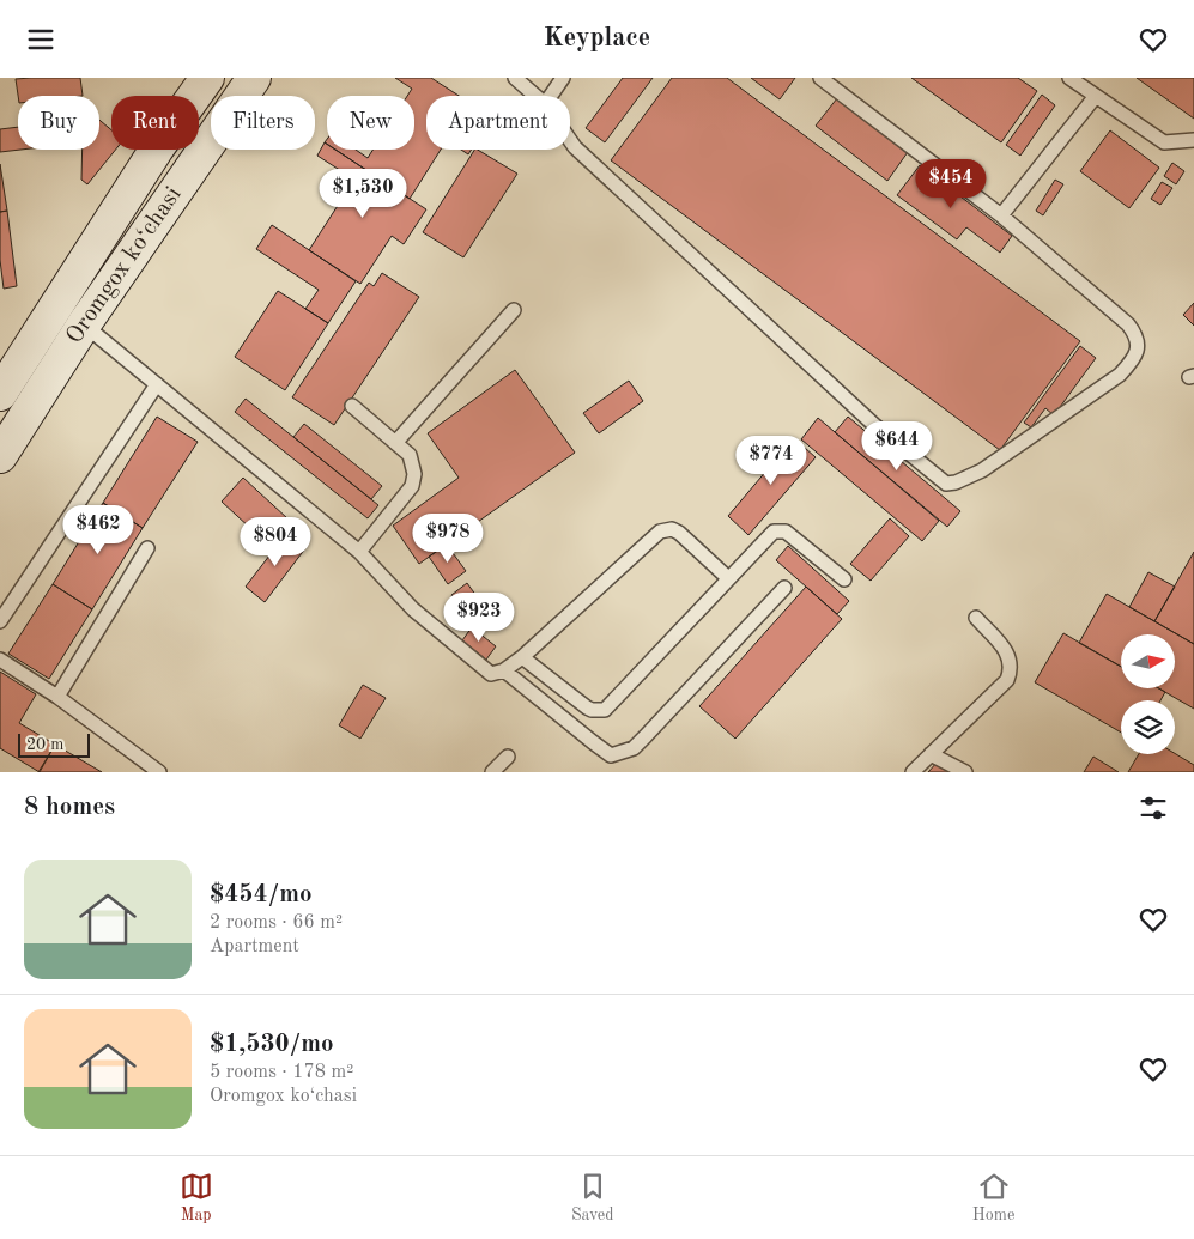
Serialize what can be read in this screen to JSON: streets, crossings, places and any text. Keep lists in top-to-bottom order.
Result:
{
  "streets": {
    "main road": ["Oromgox ko‘chasi"]
  },
  "scale_bar": "20 m",
  "north": "right",
  "page": {
    "header": "Keyplace",
    "chip": [
      "Buy",
      "Rent",
      "Filters",
      "New",
      "Apartment"
    ],
    "price": [
      "$454",
      "$1,530",
      "$644",
      "$774",
      "$462",
      "$978",
      "$804",
      "$923"
    ],
    "scale": "20 m",
    "heading": "8 homes",
    "list": [
      {
        "name": "$454/mo",
        "note": "2 rooms · 66 m² · Apartment"
      },
      {
        "name": "$1,530/mo",
        "note": "5 rooms · 178 m² · Oromgox ko‘chasi"
      }
    ],
    "tabs": ["Map", "Saved", "Home"]
  }
}
